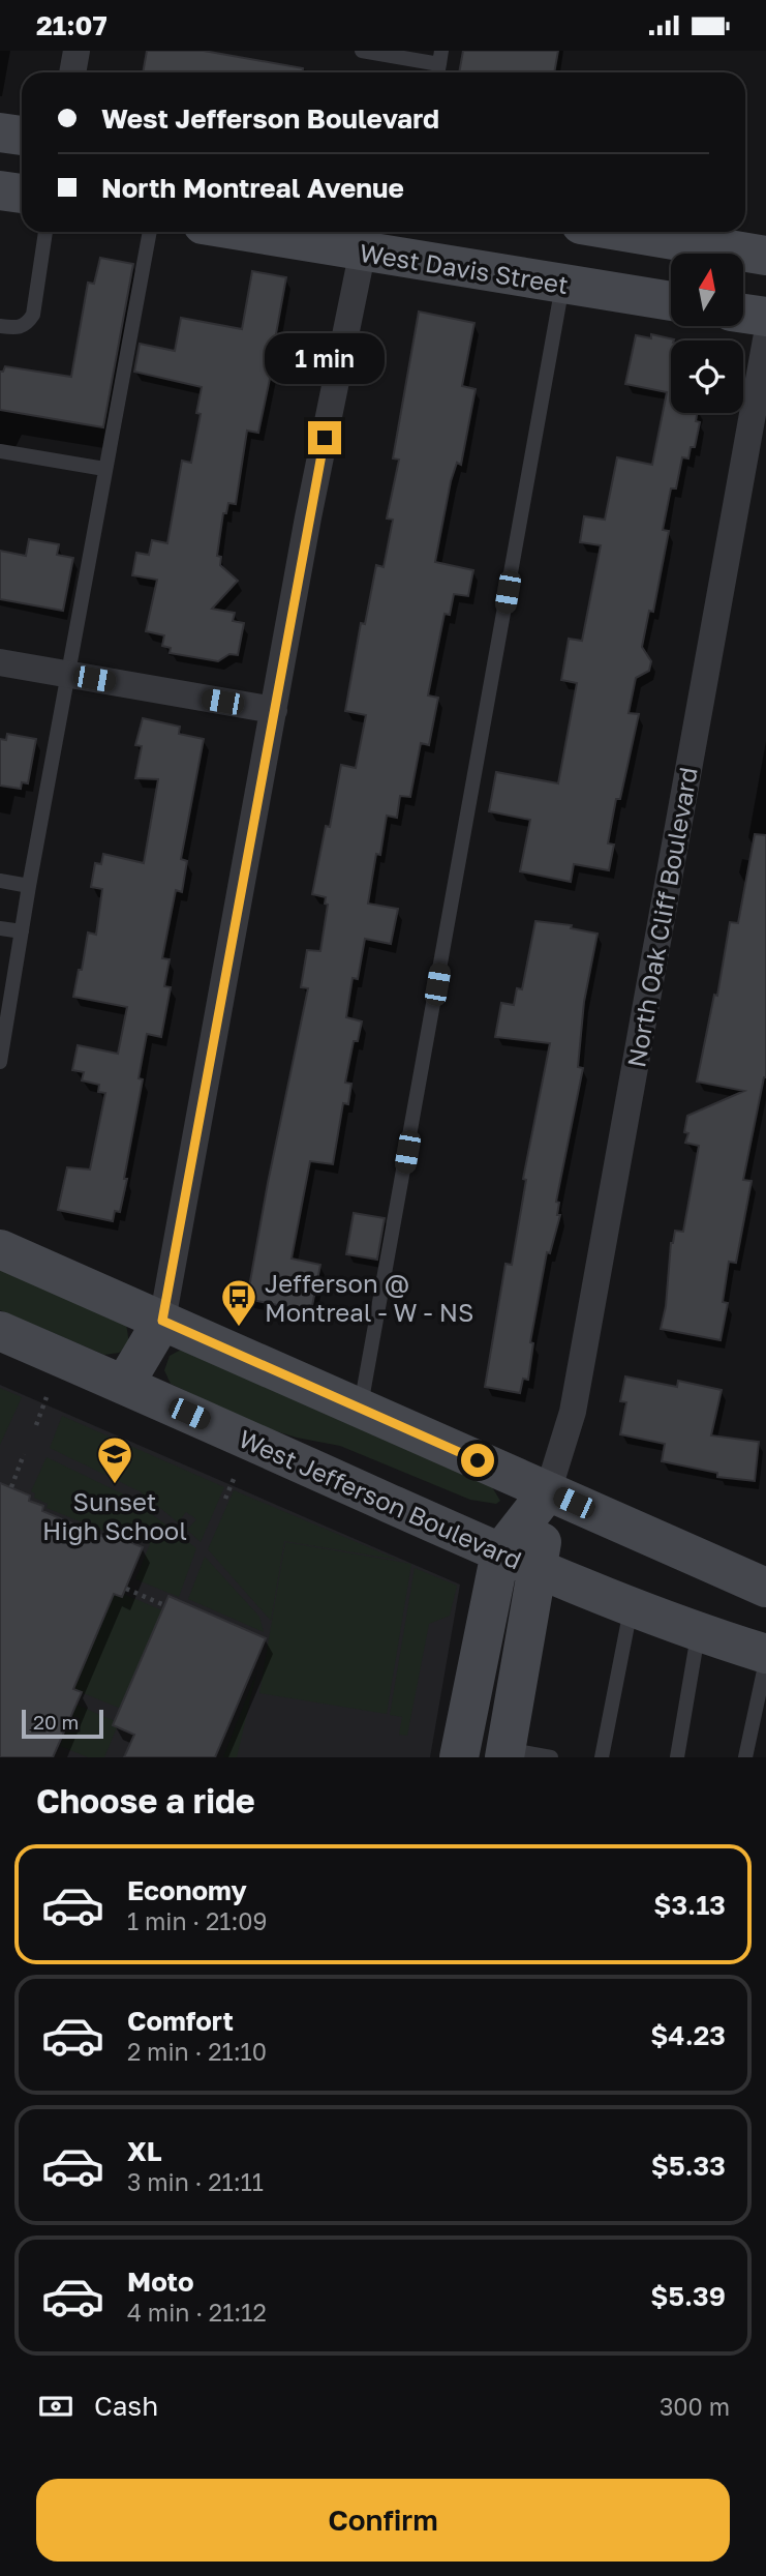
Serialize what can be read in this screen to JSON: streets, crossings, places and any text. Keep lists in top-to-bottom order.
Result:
{
  "streets": {
    "main road": ["West Davis Street", "North Oak Cliff Boulevard", "West Jefferson Boulevard"]
  },
  "crossings": [
    ["North Oak Cliff Boulevard", "West Jefferson Boulevard"]
  ],
  "places": {
    "bus stop": ["Jefferson @ Montreal - W - NS"],
    "school or university": ["Sunset High School"]
  },
  "scale_bar": "20 m",
  "north": "top",
  "page": {
    "status": "21:07",
    "banner": ["West Jefferson Boulevard", "North Montreal Avenue"],
    "bubble": "1 min",
    "scale": "20 m",
    "heading": "Choose a ride",
    "list": [
      {
        "name": "Economy",
        "note": "1 min · 21:09",
        "value": "$3.13"
      },
      {
        "name": "Comfort",
        "note": "2 min · 21:10",
        "value": "$4.23"
      },
      {
        "name": "XL",
        "note": "3 min · 21:11",
        "value": "$5.33"
      },
      {
        "name": "Moto",
        "note": "4 min · 21:12",
        "value": "$5.39"
      }
    ],
    "pay": ["Cash", "300 m"],
    "buttons": "Confirm"
  }
}
